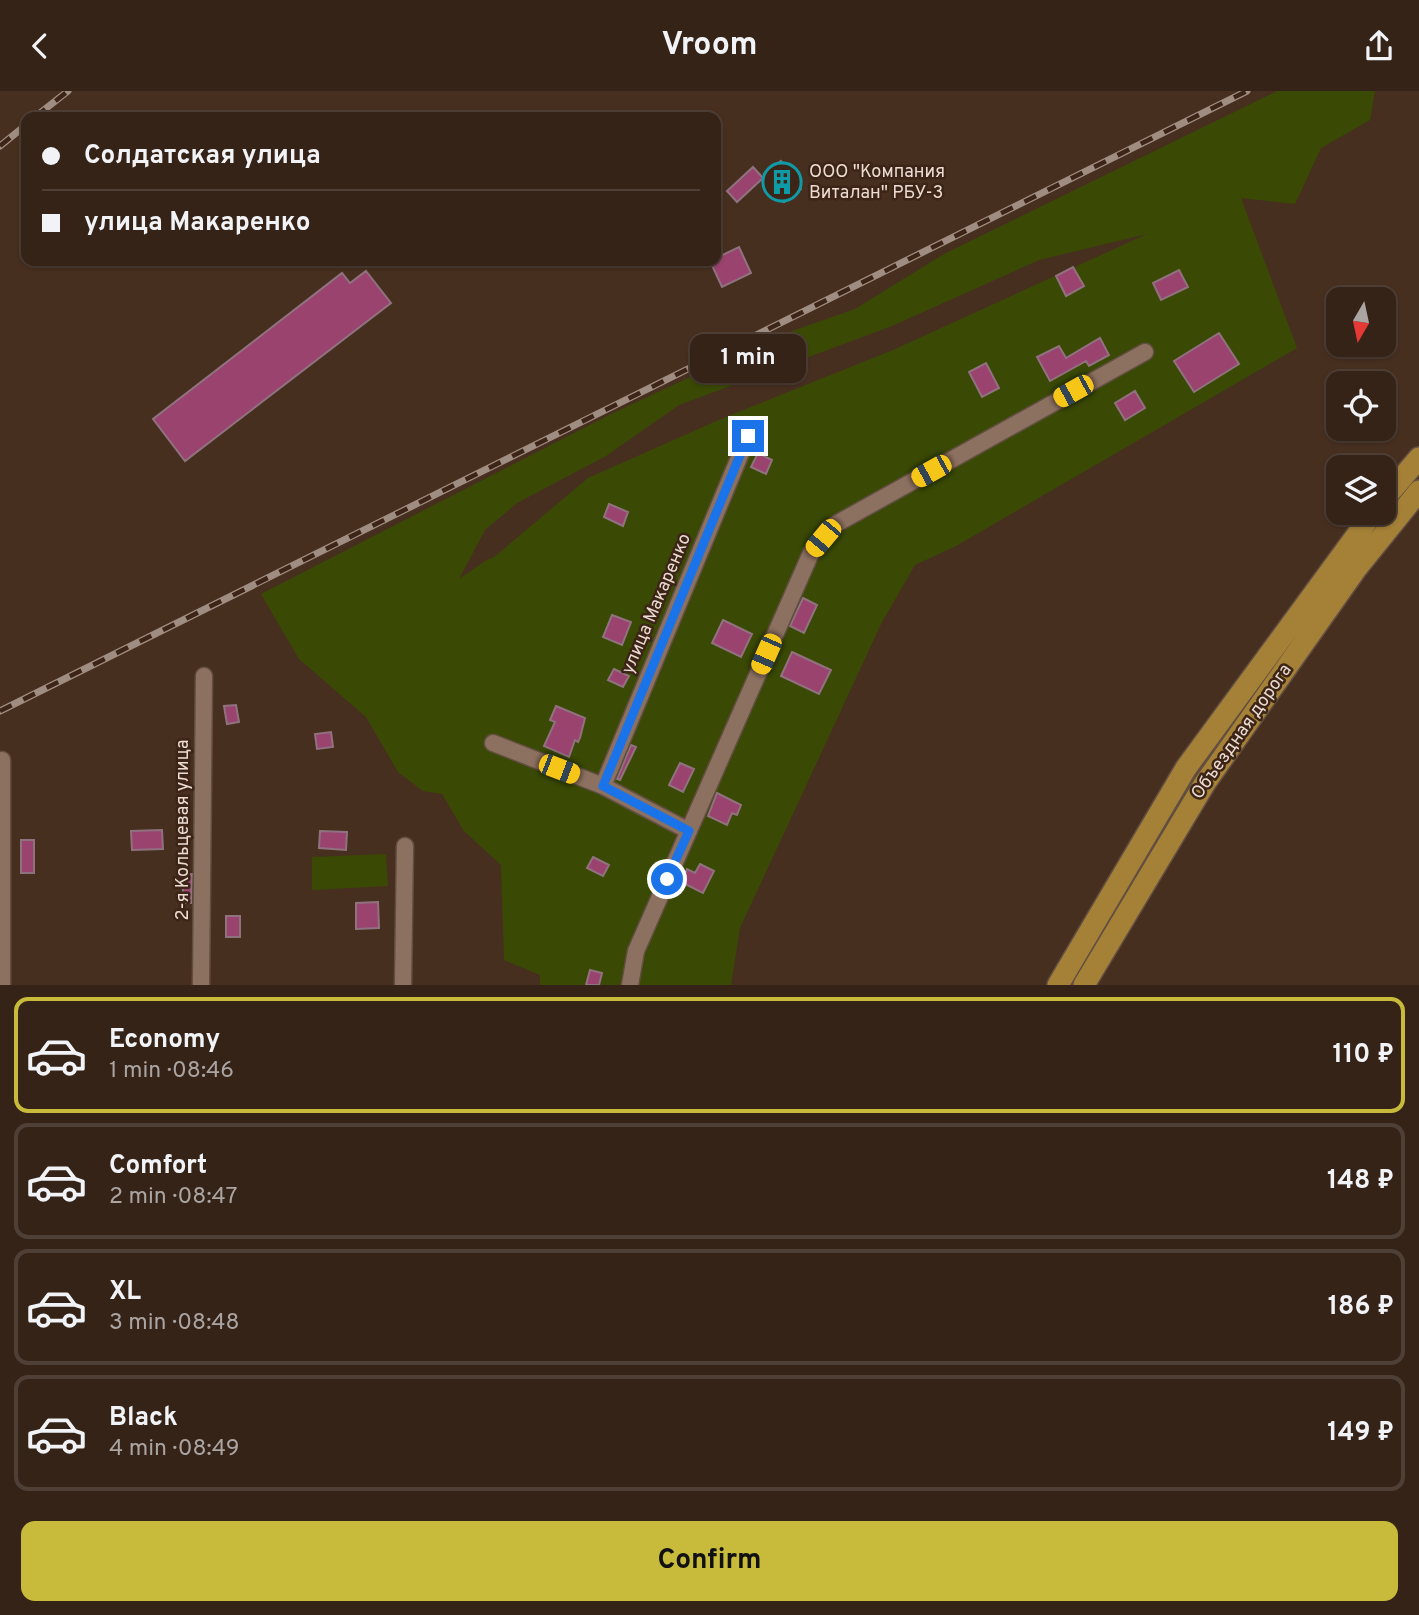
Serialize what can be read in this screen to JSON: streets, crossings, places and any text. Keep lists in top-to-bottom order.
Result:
{
  "streets": {
    "highway": ["Объездная дорога"],
    "street": ["улица Макаренко", "2-я Кольцевая улица"]
  },
  "places": {
    "building": ["ООО \"Компания Виталан\" РБУ-3"]
  },
  "north": "bottom",
  "page": {
    "header": "Vroom",
    "banner": ["Солдатская улица", "улица Макаренко"],
    "bubble": "1 min",
    "list": [
      {
        "name": "Economy",
        "note": "1 min · 08:46",
        "value": "110 ₽"
      },
      {
        "name": "Comfort",
        "note": "2 min · 08:47",
        "value": "148 ₽"
      },
      {
        "name": "XL",
        "note": "3 min · 08:48",
        "value": "186 ₽"
      },
      {
        "name": "Black",
        "note": "4 min · 08:49",
        "value": "149 ₽"
      }
    ],
    "buttons": "Confirm"
  }
}
